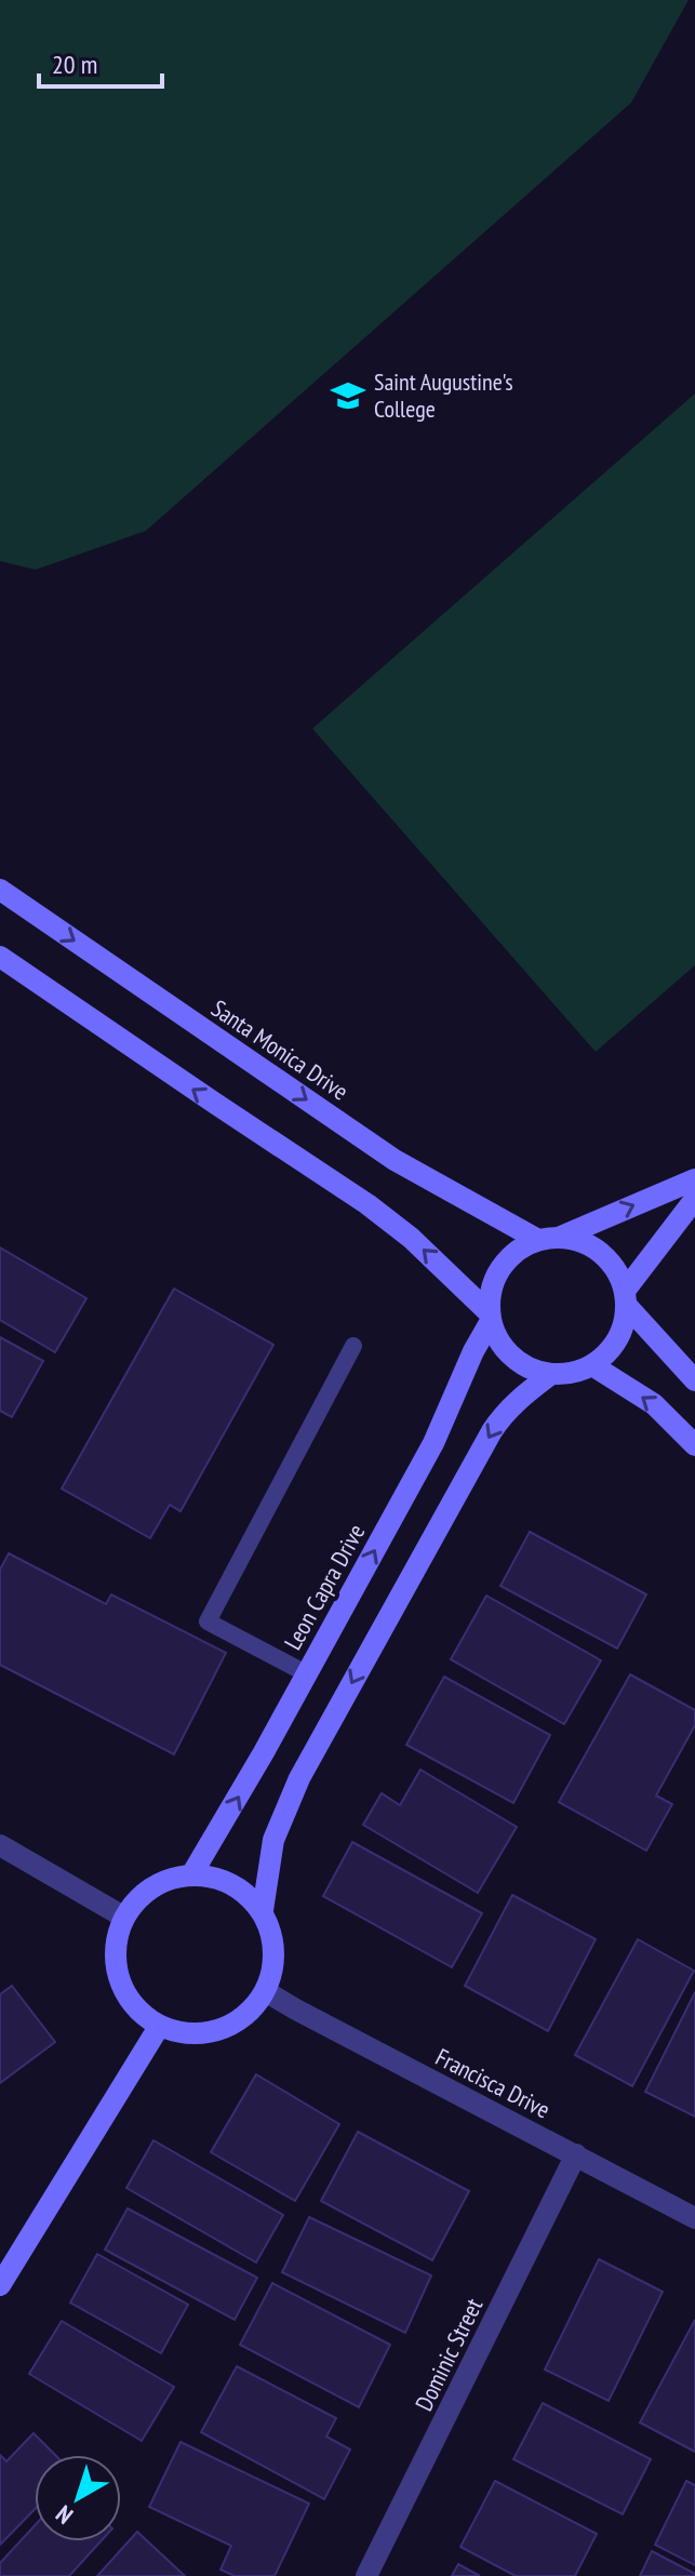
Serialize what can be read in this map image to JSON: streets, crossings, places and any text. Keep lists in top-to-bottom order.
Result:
{
  "streets": {
    "street": [
      "Santa Monica Drive",
      "Leon Capra Drive",
      "Francisca Drive",
      "Dominic Street"
    ]
  },
  "crossings": [
    ["Santa Monica Drive", "Leon Capra Drive"],
    ["Leon Capra Drive", "Francisca Drive"],
    ["Francisca Drive", "Dominic Street"]
  ],
  "places": {
    "school or university": ["Saint Augustine's College"]
  },
  "scale_bar": "20 m",
  "north": "bottom left"
}
